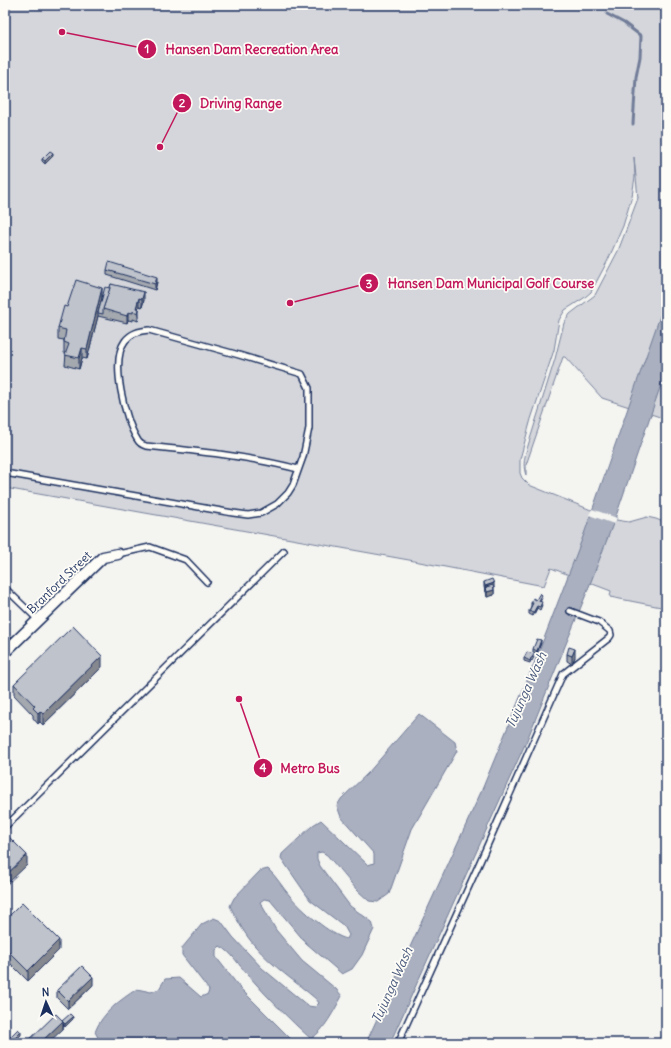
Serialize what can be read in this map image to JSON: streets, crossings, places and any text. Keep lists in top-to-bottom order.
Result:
{
  "streets": {
    "street": ["Branford Street"]
  },
  "water": ["Tujunga Wash"],
  "places": [
    "Hansen Dam Recreation Area",
    "Driving Range",
    "Hansen Dam Municipal Golf Course",
    "Metro Bus"
  ],
  "north": "top"
}
